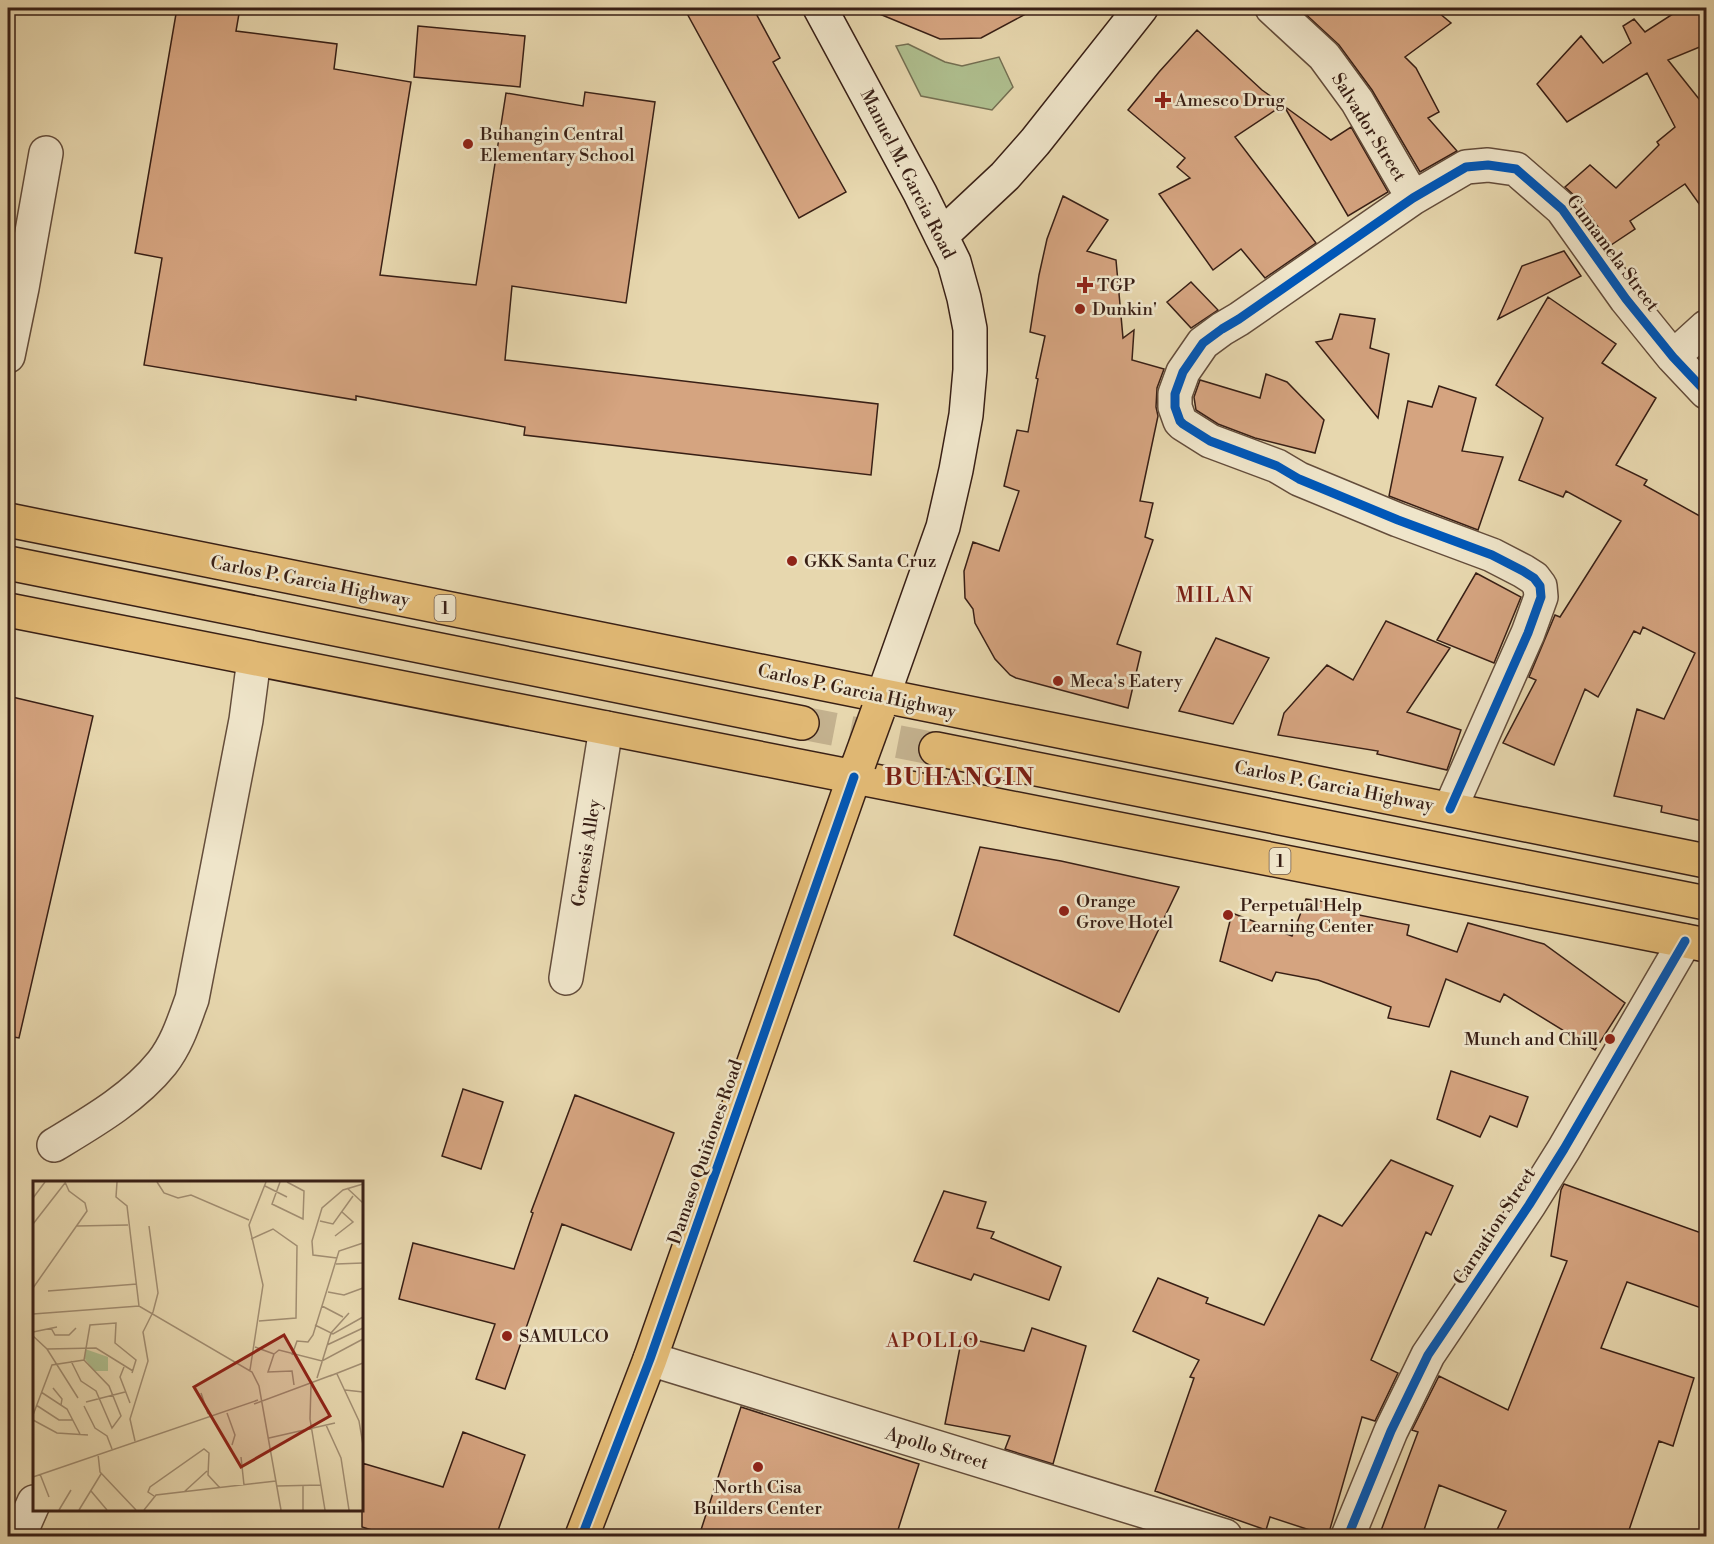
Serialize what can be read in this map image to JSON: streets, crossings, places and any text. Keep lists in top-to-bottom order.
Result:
{
  "streets": {
    "main road": ["Carlos P. Garcia Highway", "1", "Damaso Quiñones Road"],
    "street": [
      "Salvador Street",
      "Manuel M. Garcia Road",
      "Gumamela Street",
      "Genesis Alley",
      "Carnation Street",
      "Apollo Street"
    ]
  },
  "crossings": [
    ["Salvador Street", "Gumamela Street"],
    ["Manuel M. Garcia Road", "Carlos P. Garcia Highway"],
    ["Manuel M. Garcia Road", "Damaso Quiñones Road"],
    ["Gumamela Street", "Carlos P. Garcia Highway"],
    ["Carlos P. Garcia Highway", "Damaso Quiñones Road"],
    ["1", "Genesis Alley"],
    ["1", "Damaso Quiñones Road"],
    ["1", "Carnation Street"],
    ["Damaso Quiñones Road", "Apollo Street"]
  ],
  "districts": ["MILAN", "BUHANGIN", "APOLLO"],
  "places": {
    "health": ["Amesco Drug", "TGP"],
    "other": [
      "Buhangin Central Elementary School",
      "Dunkin'",
      "GKK Santa Cruz",
      "Meca's Eatery",
      "Orange Grove Hotel",
      "Perpetual Help Learning Center",
      "Munch and Chill",
      "SAMULCO",
      "North Cisa Builders Center"
    ]
  }
}
